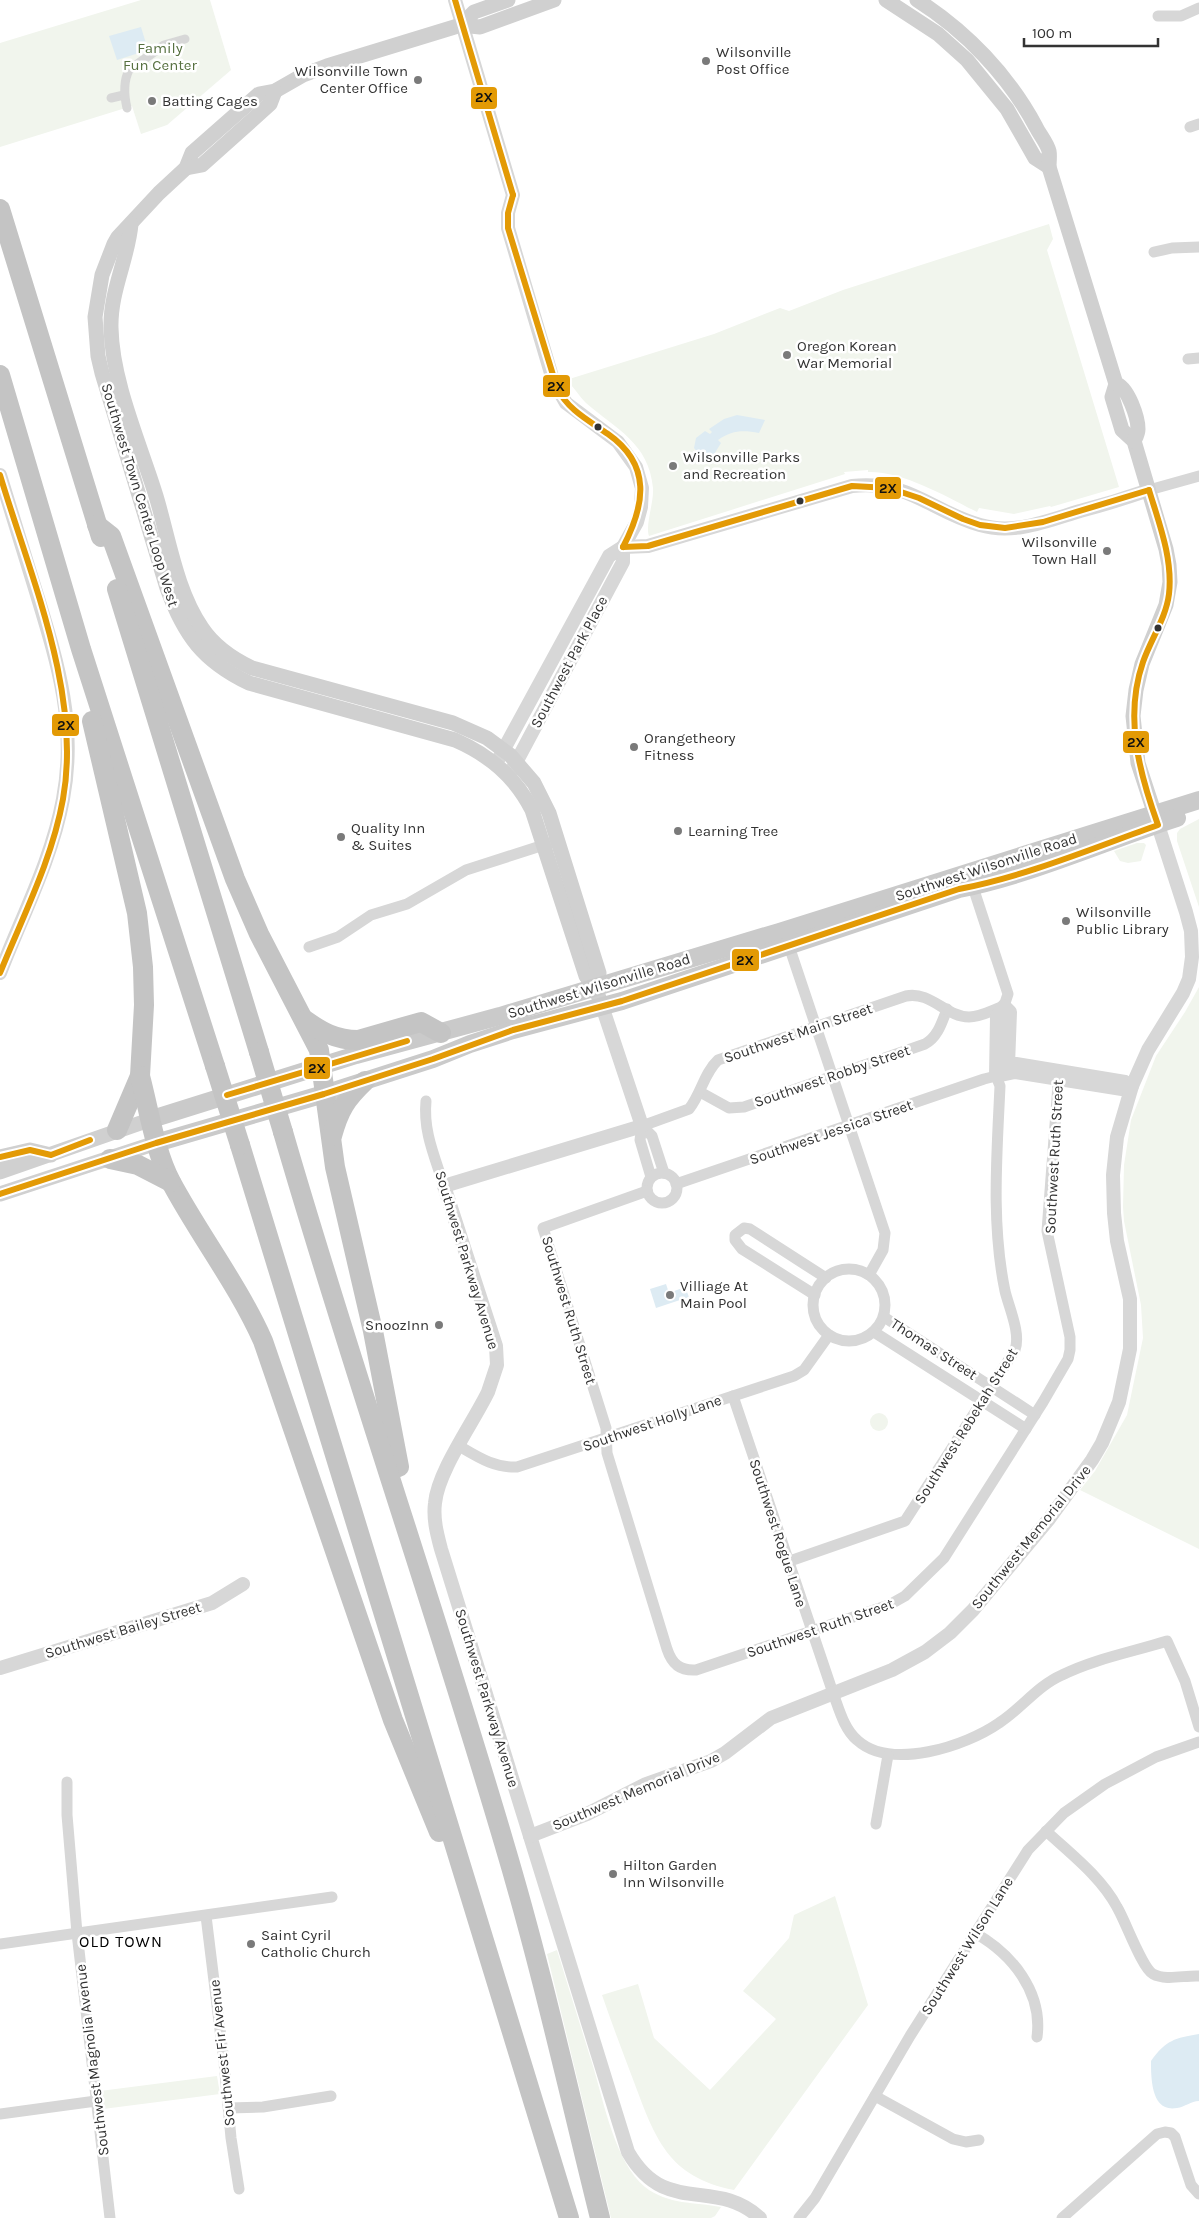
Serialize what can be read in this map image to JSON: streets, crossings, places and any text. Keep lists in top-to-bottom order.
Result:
{
  "streets": {
    "main road": ["Southwest Town Center Loop West", "Southwest Wilsonville Road"],
    "street": [
      "Southwest Park Place",
      "Southwest Main Street",
      "Southwest Robby Street",
      "Southwest Jessica Street",
      "Southwest Ruth Street",
      "Southwest Parkway Avenue",
      "Thomas Street",
      "Southwest Holly Lane",
      "Southwest Rebekah Street",
      "Southwest Rogue Lane",
      "Southwest Memorial Drive",
      "Southwest Bailey Street",
      "Southwest Wilson Lane",
      "Southwest Fir Avenue",
      "Southwest Magnolia Avenue"
    ]
  },
  "crossings": [
    ["Southwest Town Center Loop West", "Southwest Park Place"],
    ["Southwest Town Center Loop West", "Southwest Wilsonville Road"],
    ["Southwest Town Center Loop West", "Southwest Main Street"],
    ["Southwest Town Center Loop West", "Southwest Jessica Street"],
    ["Southwest Town Center Loop West", "Southwest Ruth Street"],
    ["Southwest Wilsonville Road", "Southwest Rebekah Street"],
    ["Southwest Wilsonville Road", "Southwest Memorial Drive"],
    ["Southwest Main Street", "Southwest Robby Street"],
    ["Southwest Main Street", "Southwest Parkway Avenue"],
    ["Southwest Main Street", "Southwest Rebekah Street"],
    ["Southwest Jessica Street", "Southwest Ruth Street"],
    ["Southwest Jessica Street", "Southwest Rebekah Street"],
    ["Southwest Jessica Street", "Southwest Memorial Drive"],
    ["Southwest Ruth Street", "Thomas Street"],
    ["Southwest Ruth Street", "Southwest Holly Lane"],
    ["Southwest Ruth Street", "Southwest Rogue Lane"],
    ["Southwest Parkway Avenue", "Southwest Holly Lane"],
    ["Southwest Parkway Avenue", "Southwest Memorial Drive"],
    ["Thomas Street", "Southwest Holly Lane"],
    ["Thomas Street", "Southwest Rebekah Street"],
    ["Southwest Holly Lane", "Southwest Rogue Lane"],
    ["Southwest Rebekah Street", "Southwest Rogue Lane"],
    ["Southwest Rogue Lane", "Southwest Memorial Drive"]
  ],
  "districts": ["OLD TOWN"],
  "parks": ["Family Fun Center"],
  "places": [
    "Wilsonville Post Office",
    "Wilsonville Town Center Office",
    "Batting Cages",
    "Oregon Korean War Memorial",
    "Wilsonville Parks and Recreation",
    "Wilsonville Town Hall",
    "Orangetheory Fitness",
    "Learning Tree",
    "Quality Inn & Suites",
    "Wilsonville Public Library",
    "Villiage At Main Pool",
    "SnoozInn",
    "Hilton Garden Inn Wilsonville",
    "Saint Cyril Catholic Church"
  ],
  "lines": ["transit line 2X"],
  "scale_bar": "100 m"
}
